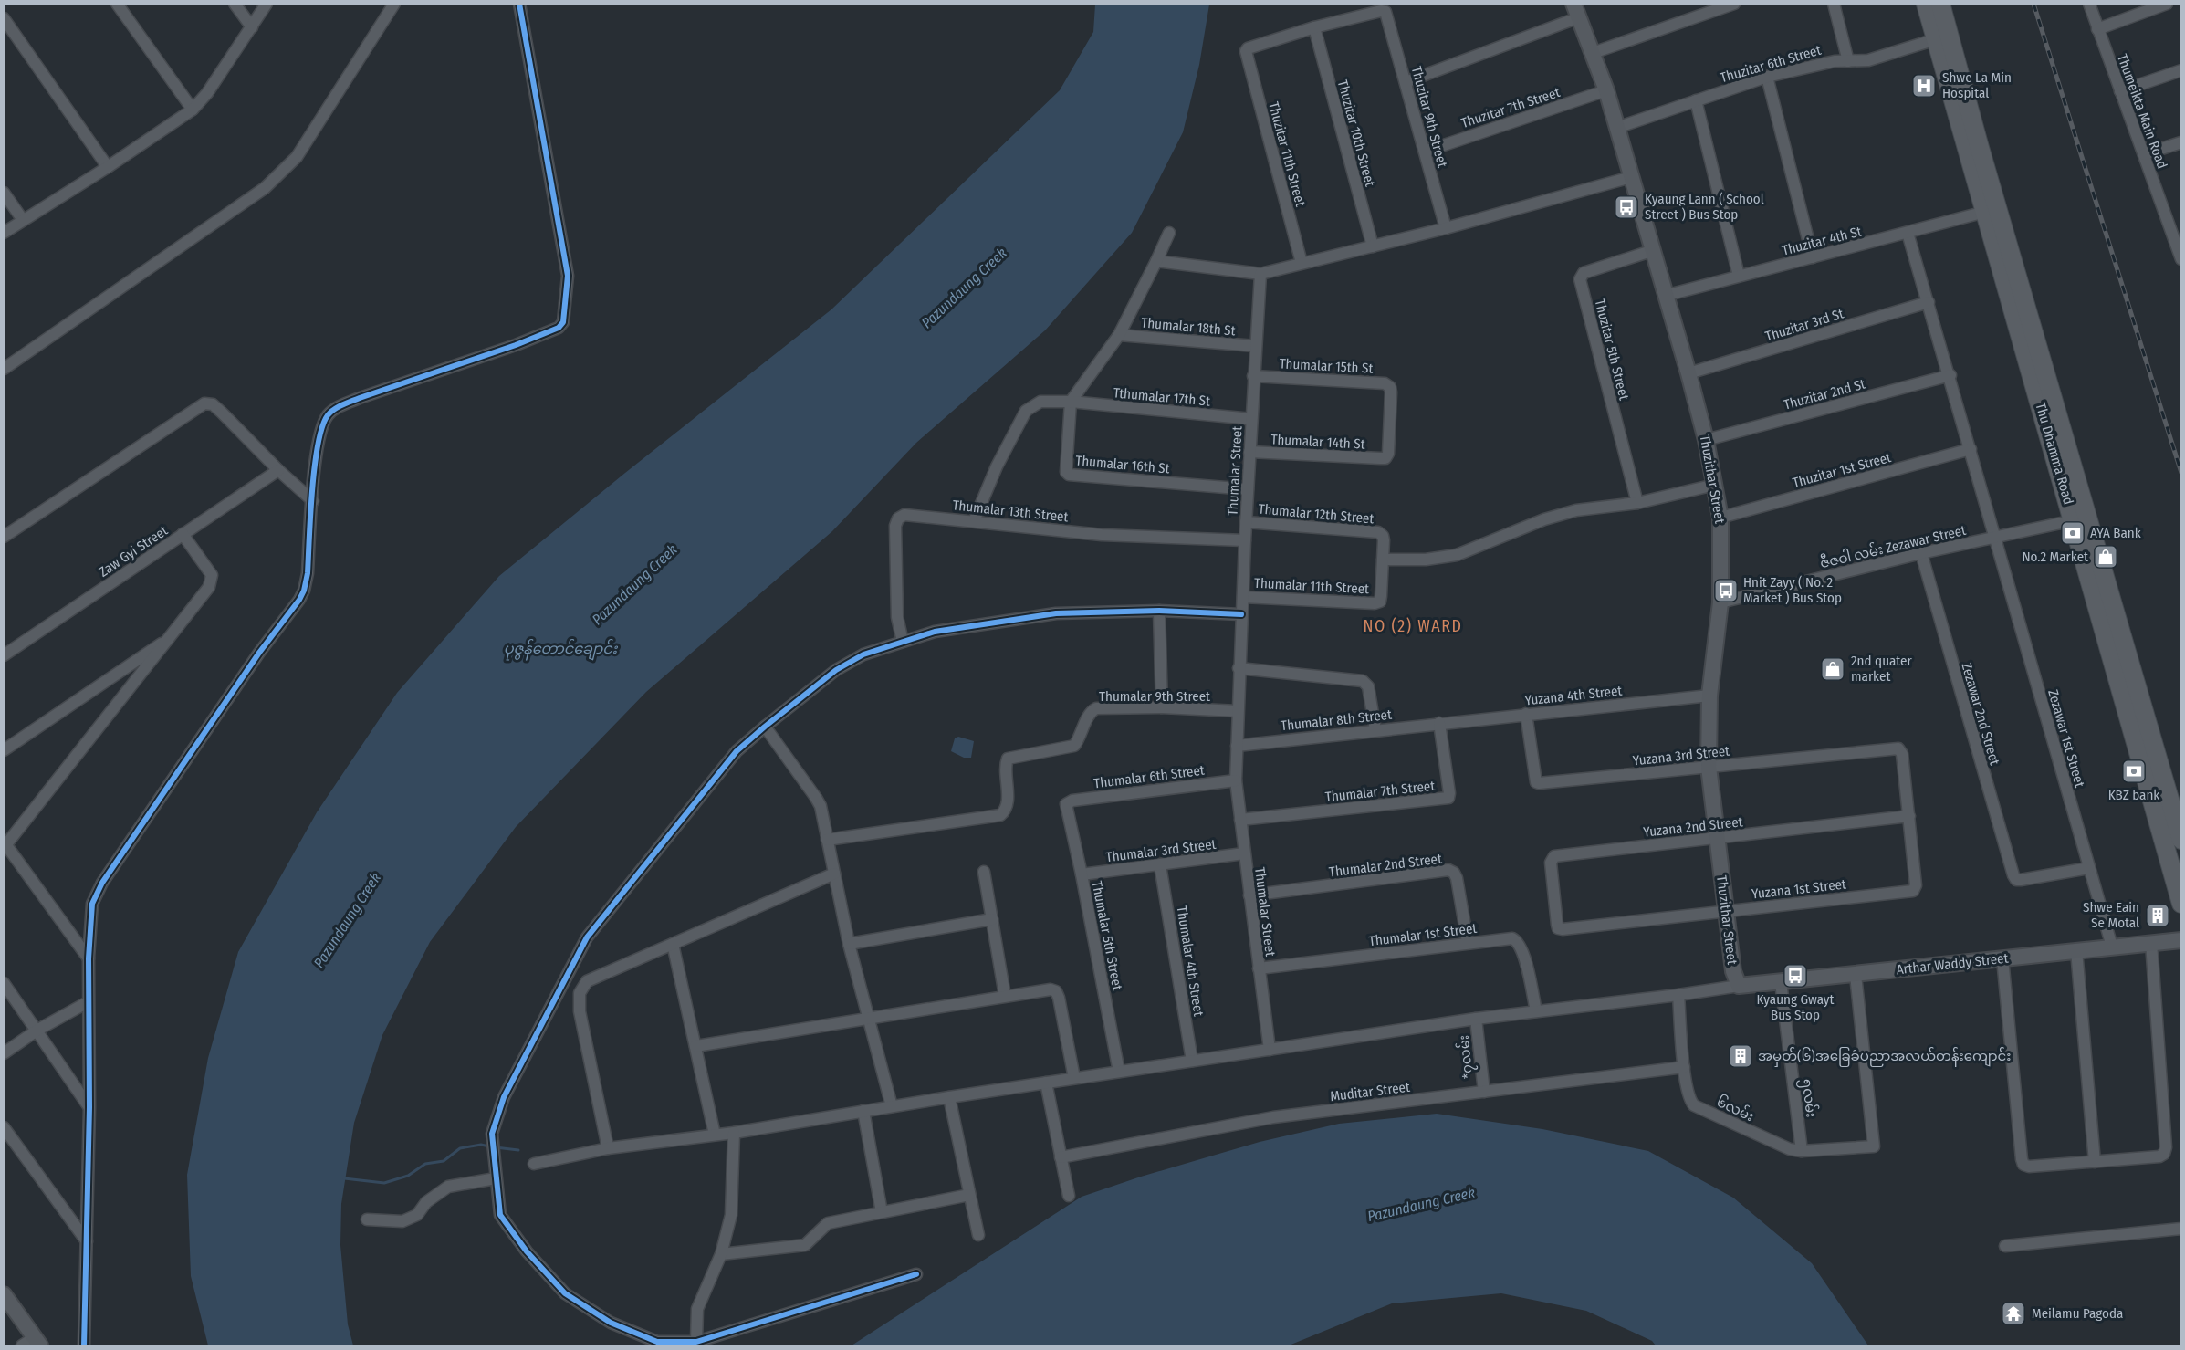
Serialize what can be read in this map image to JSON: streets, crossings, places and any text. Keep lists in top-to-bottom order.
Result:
{
  "streets": {
    "main road": ["Thu Dhamma Road", "Thuzithar Street", "Arthar Waddy Street"],
    "street": [
      "Thuzitar 6th Street",
      "Thuzitar 7th Street",
      "Thumeikta Main Road",
      "Thuzitar 9th Street",
      "Thuzitar 10th Street",
      "Thuzitar 11th Street",
      "Thuzitar 4th St",
      "Thuzitar 3rd St",
      "Thumalar 18th St",
      "Thuzitar 5th Street",
      "Thumalar 15th St",
      "Thuzitar 2nd St",
      "Tthumalar 17th St",
      "Thumalar 14th St",
      "Thumalar 16th St",
      "Thuzitar 1st Street",
      "Thumalar Street",
      "Thumalar 13th Street",
      "Thumalar 12th Street",
      "ဇီဇဝါ လမ်း Zezawar Street",
      "Zaw Gyi Street",
      "Thumalar 11th Street",
      "Yuzana 4th Street",
      "Thumalar 9th Street",
      "Zezawar 2nd Street",
      "Thumalar 8th Street",
      "Zezawar 1st Street",
      "Yuzana 3rd Street",
      "Thumalar 6th Street",
      "Thumalar 7th Street",
      "Yuzana 2nd Street",
      "Thumalar 3rd Street",
      "Thumalar 2nd Street",
      "Yuzana 1st Street",
      "Thumalar 1st Street",
      "Thumalar 5th Street",
      "Thumalar 4th Street",
      "*၇လမ်း",
      "Muditar Street",
      "၅လမ်း",
      "၆လမ်း"
    ]
  },
  "crossings": [
    ["Thuzitar 6th Street", "Thu Dhamma Road"],
    ["Thuzitar 6th Street", "Thuzithar Street"],
    ["Thuzitar 7th Street", "Thuzitar 9th Street"],
    ["Thuzitar 7th Street", "Thuzithar Street"],
    ["Thuzitar 9th Street", "Thuzitar 10th Street"],
    ["Thuzitar 9th Street", "Thuzitar 11th Street"],
    ["Thuzitar 10th Street", "Thuzitar 11th Street"],
    ["Thuzitar 4th St", "Thu Dhamma Road"],
    ["Thuzitar 4th St", "Thuzithar Street"],
    ["Thuzitar 4th St", "Zezawar 1st Street"],
    ["Thuzitar 3rd St", "Thuzithar Street"],
    ["Thuzitar 3rd St", "Zezawar 1st Street"],
    ["Thumalar 18th St", "Thumalar Street"],
    ["Thuzitar 5th Street", "Thuzithar Street"],
    ["Thumalar 15th St", "Thumalar 14th St"],
    ["Thumalar 15th St", "Thumalar Street"],
    ["Thuzitar 2nd St", "Thuzithar Street"],
    ["Thuzitar 2nd St", "Zezawar 1st Street"],
    ["Tthumalar 17th St", "Thumalar 16th St"],
    ["Tthumalar 17th St", "Thumalar Street"],
    ["Tthumalar 17th St", "Thumalar 13th Street"],
    ["Thumalar 14th St", "Thumalar Street"],
    ["Thu Dhamma Road", "ဇီဇဝါ လမ်း Zezawar Street"],
    ["Thumalar 16th St", "Thumalar Street"],
    ["Thuzitar 1st Street", "Thuzithar Street"],
    ["Thuzitar 1st Street", "Zezawar 1st Street"],
    ["Thumalar Street", "Thumalar 13th Street"],
    ["Thumalar Street", "Thumalar 12th Street"],
    ["Thumalar Street", "Thumalar 11th Street"],
    ["Thumalar Street", "Thumalar 9th Street"],
    ["Thumalar Street", "Thumalar 8th Street"],
    ["Thumalar Street", "Thumalar 6th Street"],
    ["Thumalar Street", "Thumalar 7th Street"],
    ["Thumalar Street", "Thumalar 3rd Street"],
    ["Thumalar Street", "Thumalar 2nd Street"],
    ["Thumalar Street", "Thumalar 1st Street"],
    ["Thuzithar Street", "ဇီဇဝါ လမ်း Zezawar Street"],
    ["Thuzithar Street", "Yuzana 4th Street"],
    ["Thuzithar Street", "Yuzana 3rd Street"],
    ["Thuzithar Street", "Yuzana 2nd Street"],
    ["Thuzithar Street", "Yuzana 1st Street"],
    ["Thuzithar Street", "Arthar Waddy Street"],
    ["Thumalar 12th Street", "Thumalar 11th Street"],
    ["ဇီဇဝါ လမ်း Zezawar Street", "Zezawar 2nd Street"],
    ["ဇီဇဝါ လမ်း Zezawar Street", "Zezawar 1st Street"],
    ["Yuzana 4th Street", "Thumalar 8th Street"],
    ["Yuzana 4th Street", "Yuzana 3rd Street"],
    ["Yuzana 4th Street", "Thumalar 7th Street"],
    ["Zezawar 2nd Street", "Zezawar 1st Street"],
    ["Thumalar 8th Street", "Thumalar 7th Street"],
    ["Zezawar 1st Street", "Arthar Waddy Street"],
    ["Yuzana 3rd Street", "Yuzana 2nd Street"],
    ["Yuzana 3rd Street", "Yuzana 1st Street"],
    ["Thumalar 6th Street", "Thumalar 5th Street"],
    ["Yuzana 2nd Street", "Yuzana 1st Street"],
    ["Thumalar 3rd Street", "Thumalar 5th Street"],
    ["Thumalar 3rd Street", "Thumalar 4th Street"],
    ["Thumalar 2nd Street", "Thumalar 1st Street"],
    ["Arthar Waddy Street", "၅လမ်း"],
    ["Arthar Waddy Street", "၆လမ်း"],
    ["*၇လမ်း", "Muditar Street"],
    ["Muditar Street", "၆လမ်း"],
    ["၅လမ်း", "၆လမ်း"]
  ],
  "districts": ["NO (2) WARD"],
  "water": ["Pazundaung Creek", "ပုဇွန်တောင်ချောင်း"],
  "places": {
    "hospital": ["Shwe La Min Hospital"],
    "bus stop": ["Kyaung Lann ( School Street ) Bus Stop", "Hnit Zayy ( No. 2 Market ) Bus Stop", "Kyaung Gwayt Bus Stop"],
    "bank": ["AYA Bank", "KBZ bank"],
    "shop": ["No.2 Market", "2nd quater market"],
    "building": ["Shwe Eain Se Motal", "အမှတ်(၆)အခြေခံပညာအလယ်တန်းကျောင်း"],
    "temple": ["Meilamu Pagoda"]
  }
}
